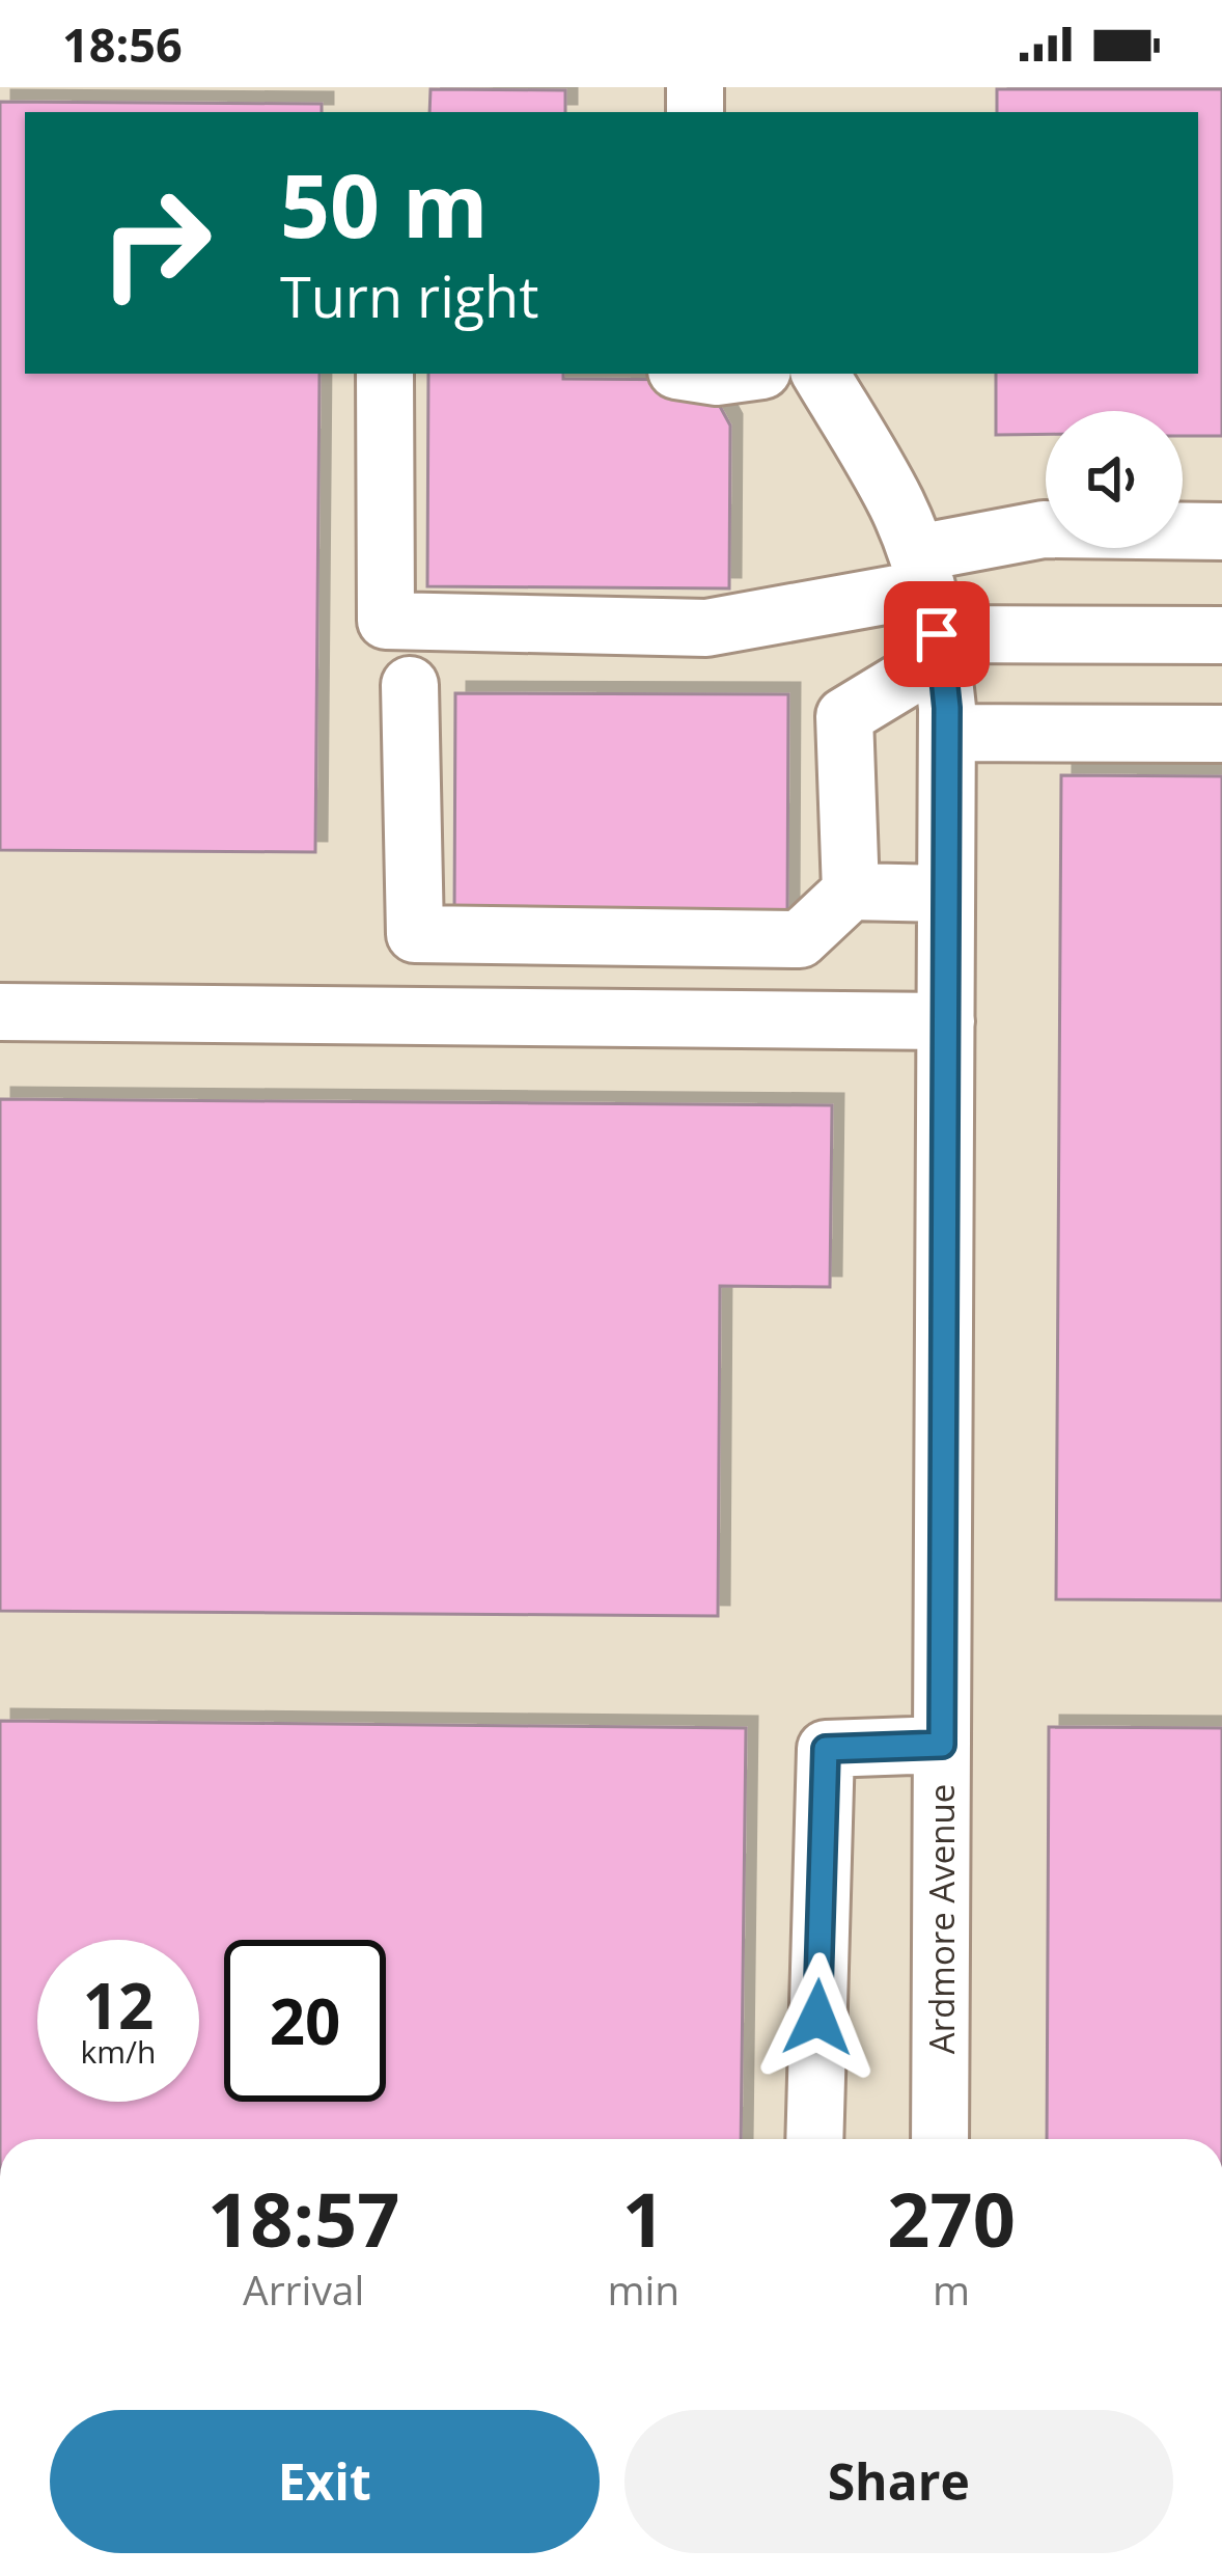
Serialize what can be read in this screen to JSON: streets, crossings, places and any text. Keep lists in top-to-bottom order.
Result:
{
  "streets": {
    "street": ["Ardmore Avenue"]
  },
  "page": {
    "status": "18:56",
    "turn": ["50 m", "Turn right"],
    "speed": "12 km/h",
    "limit": "20",
    "eta": [
      "18:57",
      "Arrival",
      "1",
      "min",
      "270",
      "m"
    ],
    "buttons": ["Exit", "Share"]
  }
}
